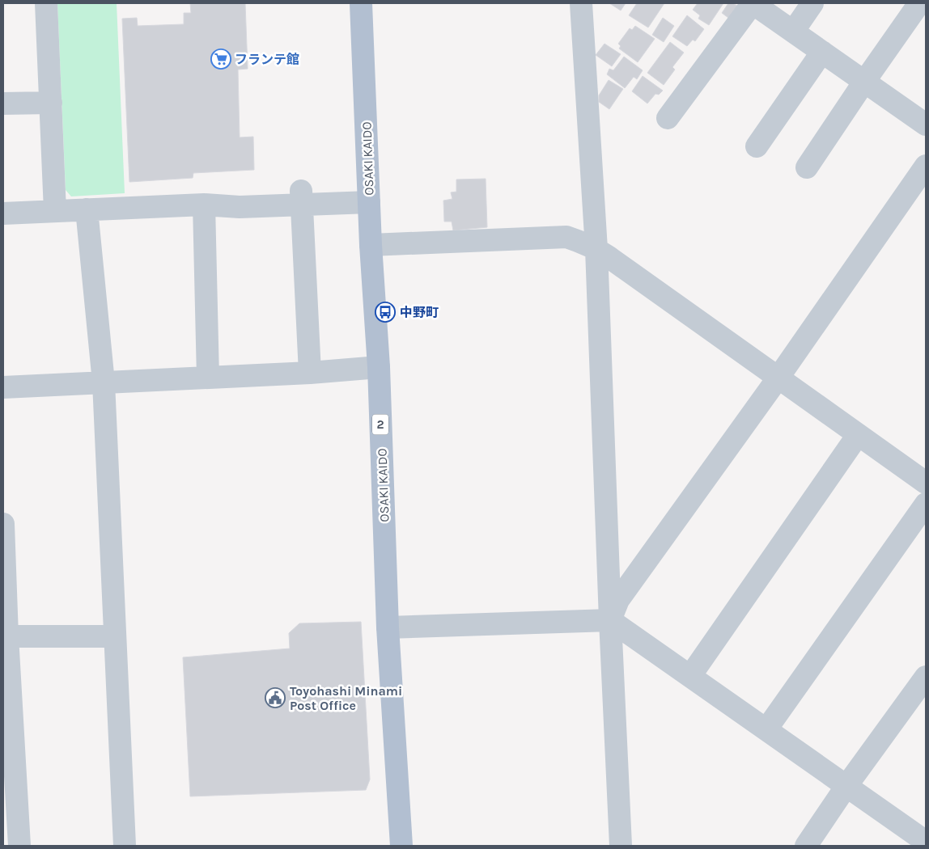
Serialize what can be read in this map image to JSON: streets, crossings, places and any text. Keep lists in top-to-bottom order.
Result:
{
  "streets": {
    "main road": ["OSAKI KAIDO", "2"]
  },
  "places": {
    "supermarket": ["フランテ館"],
    "bus stop": ["中野町"],
    "public building": ["Toyohashi Minami Post Office"]
  }
}
